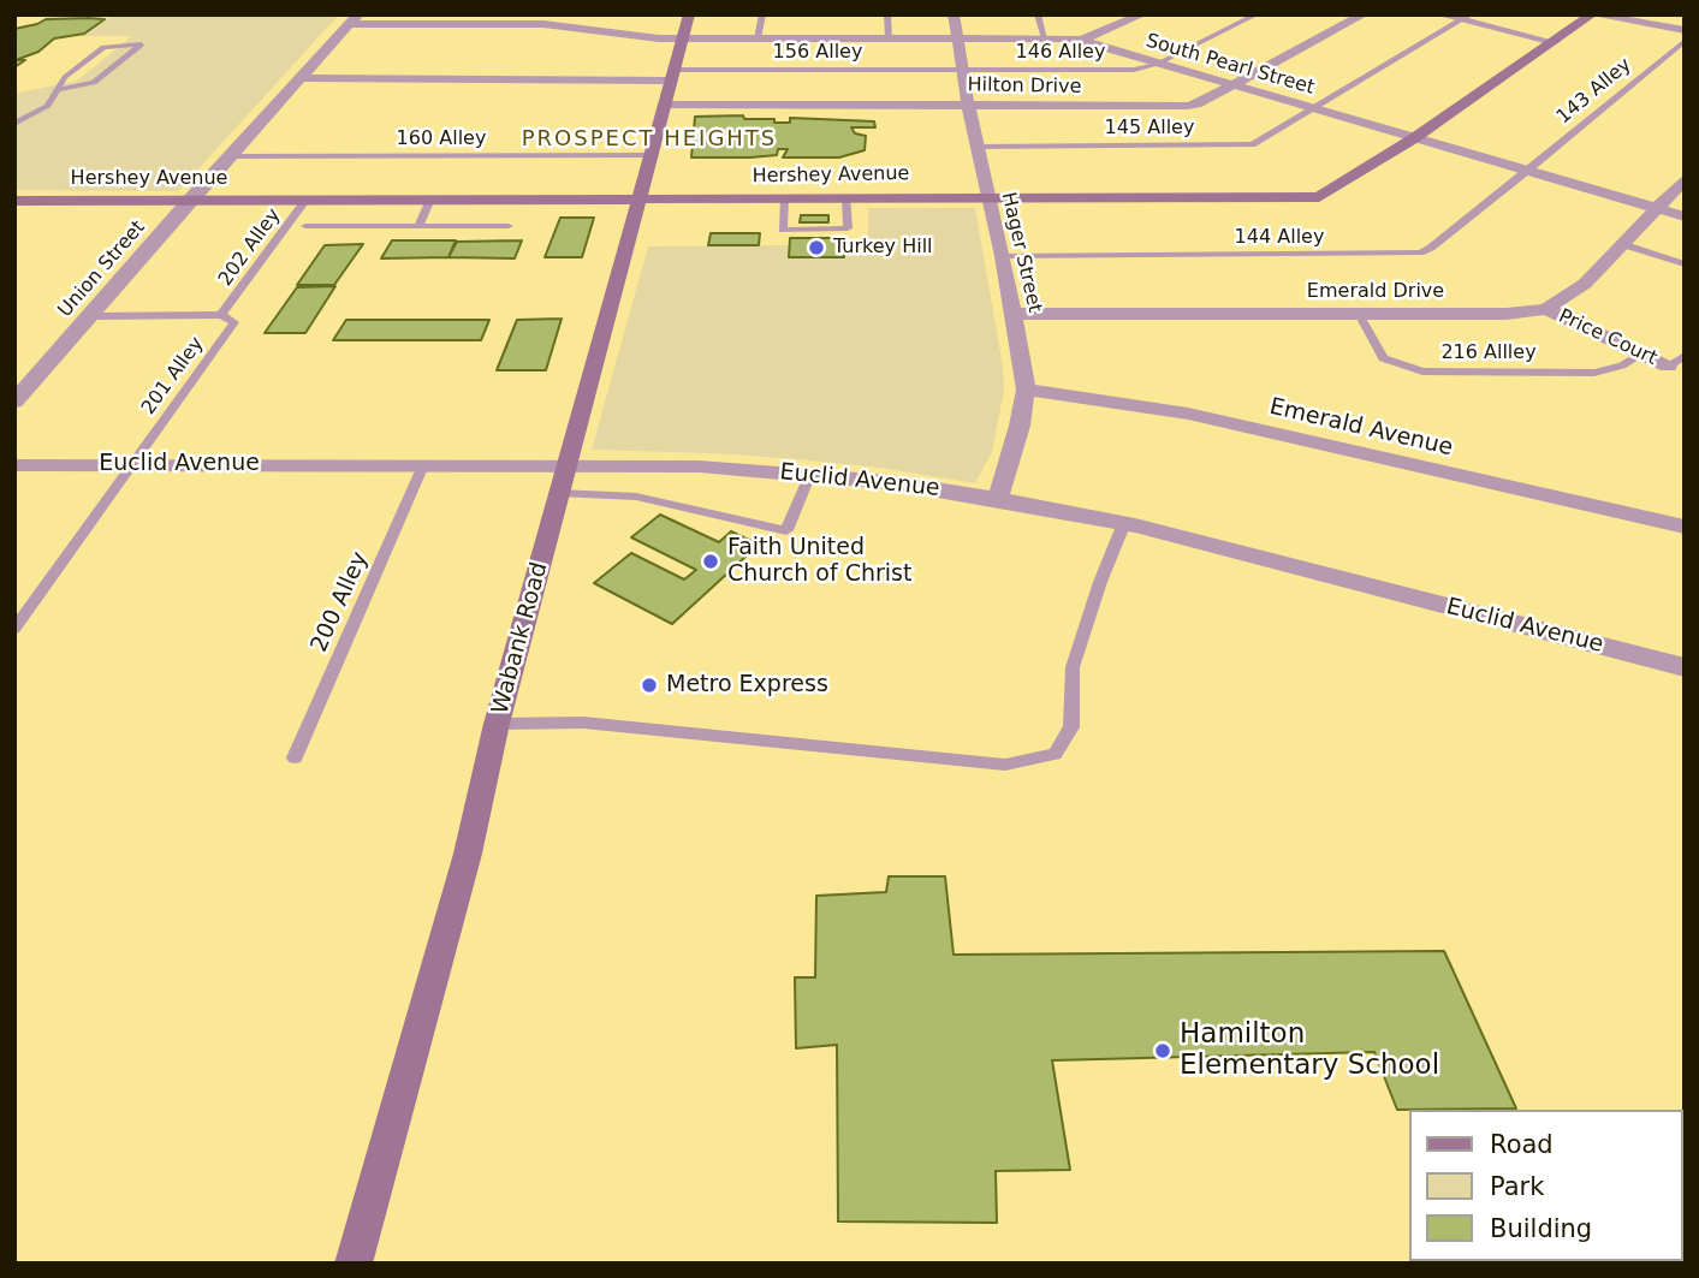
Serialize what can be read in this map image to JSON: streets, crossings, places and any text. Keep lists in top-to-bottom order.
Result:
{
  "streets": {
    "main road": ["Hershey Avenue", "Wabank Road"],
    "street": [
      "South Pearl Street",
      "Hilton Drive",
      "Hager Street",
      "Union Street",
      "Emerald Drive",
      "Price Court",
      "Emerald Avenue",
      "Euclid Avenue"
    ],
    "lane": [
      "156 Alley",
      "146 Alley",
      "143 Alley",
      "145 Alley",
      "160 Alley",
      "144 Alley",
      "202 Alley",
      "216 Allley",
      "201 Alley",
      "200 Alley"
    ]
  },
  "crossings": [
    ["156 Alley", "146 Alley"],
    ["156 Alley", "Hager Street"],
    ["156 Alley", "Wabank Road"],
    ["146 Alley", "South Pearl Street"],
    ["146 Alley", "Hager Street"],
    ["South Pearl Street", "Hilton Drive"],
    ["South Pearl Street", "143 Alley"],
    ["South Pearl Street", "145 Alley"],
    ["South Pearl Street", "Hershey Avenue"],
    ["South Pearl Street", "144 Alley"],
    ["South Pearl Street", "Hager Street"],
    ["South Pearl Street", "Union Street"],
    ["South Pearl Street", "Emerald Drive"],
    ["South Pearl Street", "Wabank Road"],
    ["Hilton Drive", "Hager Street"],
    ["Hilton Drive", "Wabank Road"],
    ["143 Alley", "144 Alley"],
    ["145 Alley", "Hager Street"],
    ["160 Alley", "Union Street"],
    ["160 Alley", "Wabank Road"],
    ["Hershey Avenue", "202 Alley"],
    ["Hershey Avenue", "Hager Street"],
    ["Hershey Avenue", "Union Street"],
    ["Hershey Avenue", "Wabank Road"],
    ["144 Alley", "Hager Street"],
    ["202 Alley", "201 Alley"],
    ["Hager Street", "Emerald Drive"],
    ["Hager Street", "Emerald Avenue"],
    ["Hager Street", "Euclid Avenue"],
    ["Emerald Drive", "Price Court"],
    ["Emerald Drive", "216 Allley"],
    ["Price Court", "216 Allley"],
    ["201 Alley", "Euclid Avenue"],
    ["Euclid Avenue", "200 Alley"],
    ["Euclid Avenue", "Wabank Road"]
  ],
  "districts": ["PROSPECT HEIGHTS"],
  "places": [
    "Turkey Hill",
    "Faith United Church of Christ",
    "Metro Express",
    "Hamilton Elementary School"
  ],
  "legend": ["Road", "Park", "Building"]
}
